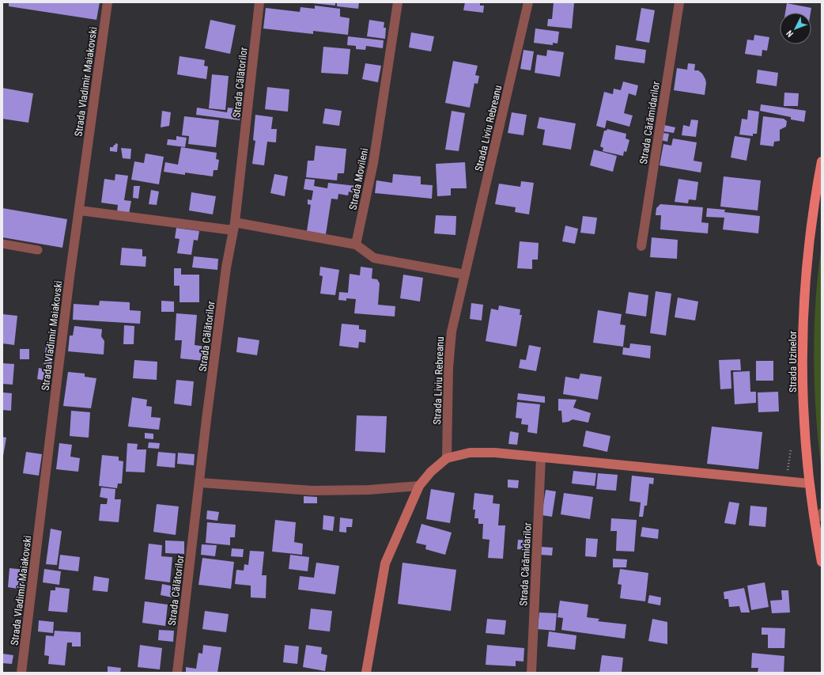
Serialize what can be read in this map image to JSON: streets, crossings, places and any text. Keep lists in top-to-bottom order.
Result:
{
  "streets": {
    "main road": ["Strada Uzinelor"],
    "street": [
      "Strada Vladimir Maiakovski",
      "Strada Călătorilor",
      "Strada Cărămidarilor",
      "Strada Liviu Rebreanu",
      "Strada Movileni"
    ]
  },
  "north": "bottom left"
}
